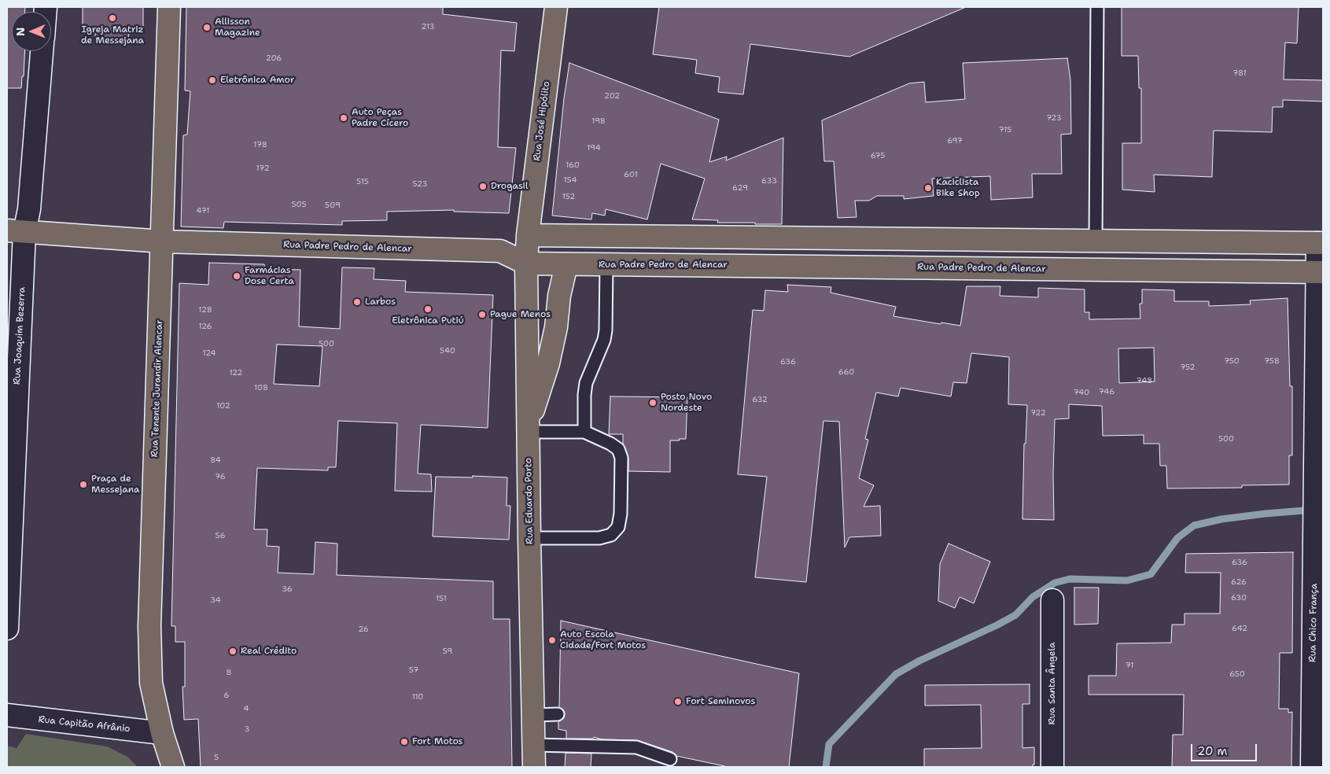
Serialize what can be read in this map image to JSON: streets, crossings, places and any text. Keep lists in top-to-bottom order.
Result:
{
  "streets": {
    "main road": [
      "Rua José Hipólito",
      "Rua Padre Pedro de Alencar",
      "Rua Tenente Jurandir Alencar",
      "Rua Eduardo Porto"
    ],
    "street": [
      "Rua Joaquim Bezerra",
      "Rua Chico França",
      "Rua Santa Ângela",
      "Rua Capitão Afrânio"
    ]
  },
  "crossings": [
    ["Rua José Hipólito", "Rua Eduardo Porto"],
    ["Rua Padre Pedro de Alencar", "Rua Joaquim Bezerra"],
    ["Rua Padre Pedro de Alencar", "Rua Tenente Jurandir Alencar"],
    ["Rua Padre Pedro de Alencar", "Rua Eduardo Porto"],
    ["Rua Padre Pedro de Alencar", "Rua Chico França"],
    ["Rua Tenente Jurandir Alencar", "Rua Capitão Afrânio"]
  ],
  "places": [
    "Igreja Matriz de Messejana",
    "Allisson Magazine",
    "Eletrônica Amor",
    "Auto Peças Padre Cícero",
    "Drogasil",
    "Kaciclista Bike Shop",
    "Farmácias Dose Certa",
    "Larbos",
    "Eletrônica Putiú",
    "Pague Menos",
    "Posto Novo Nordeste",
    "Praça de Messejana",
    "Auto Escola Cidade/Fort Motos",
    "Real Crédito",
    "Fort Seminovos",
    "Fort Motos"
  ],
  "house_numbers": [
    "213",
    "206",
    "781",
    "202",
    "723",
    "198",
    "715",
    "697",
    "178",
    "194",
    "675",
    "160",
    "172",
    "601",
    "154",
    "633",
    "515",
    "523",
    "629",
    "152",
    "505",
    "509",
    "471",
    "128",
    "126",
    "500",
    "540",
    "124",
    "750",
    "758",
    "636",
    "752",
    "660",
    "122",
    "748",
    "108",
    "746",
    "740",
    "632",
    "102",
    "722",
    "500",
    "84",
    "76",
    "56",
    "636",
    "626",
    "36",
    "630",
    "151",
    "34",
    "642",
    "26",
    "59",
    "71",
    "57",
    "8",
    "650",
    "6",
    "110",
    "4",
    "3",
    "5"
  ],
  "scale_bar": "20 m",
  "north": "left"
}
